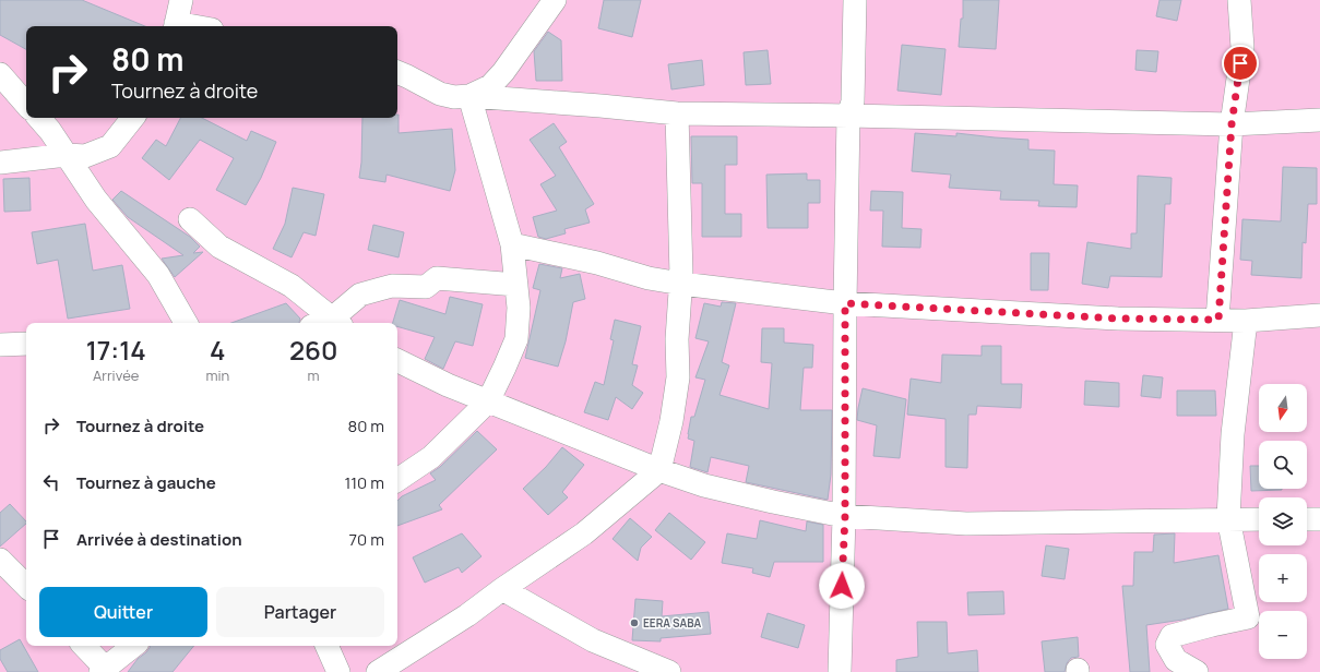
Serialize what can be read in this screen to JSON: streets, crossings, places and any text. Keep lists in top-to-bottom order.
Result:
{
  "places": ["EERA SABA"],
  "north": "bottom",
  "page": {
    "turn": ["80 m", "Tournez à droite"],
    "eta": [
      "17:14",
      "Arrivée",
      "4",
      "min",
      "260",
      "m"
    ],
    "map_buttons": ["+", "−"],
    "list": [
      {
        "name": "Tournez à droite",
        "value": "80 m"
      },
      {
        "name": "Tournez à gauche",
        "value": "110 m"
      },
      {
        "name": "Arrivée à destination",
        "value": "70 m"
      }
    ],
    "buttons": ["Quitter", "Partager"]
  }
}
